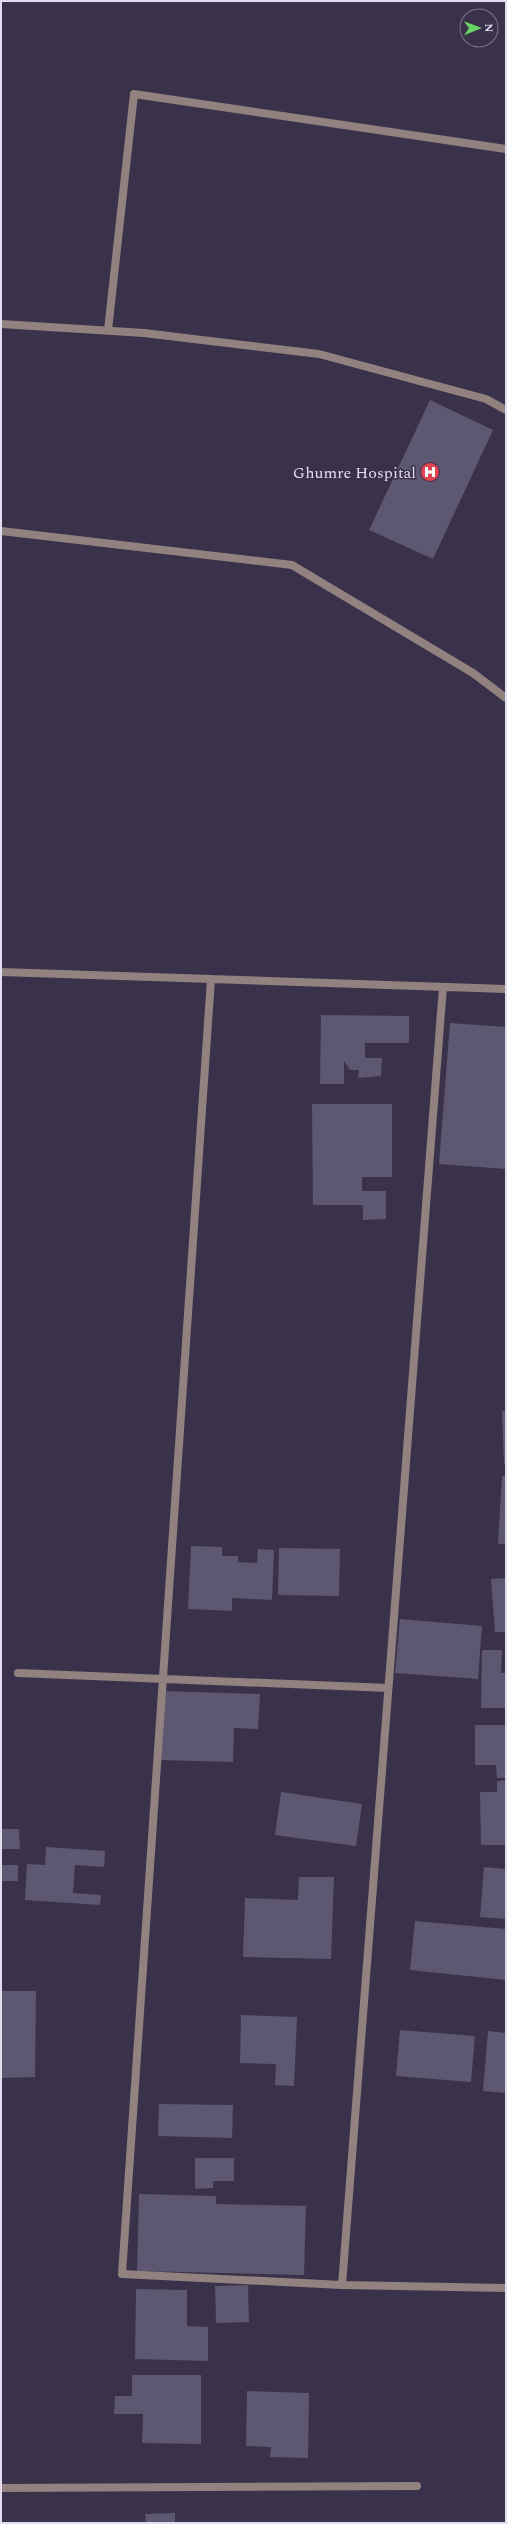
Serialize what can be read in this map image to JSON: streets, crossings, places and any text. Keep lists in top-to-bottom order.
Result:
{
  "places": {
    "hospital": ["Ghumre Hospital"]
  },
  "north": "right"
}
